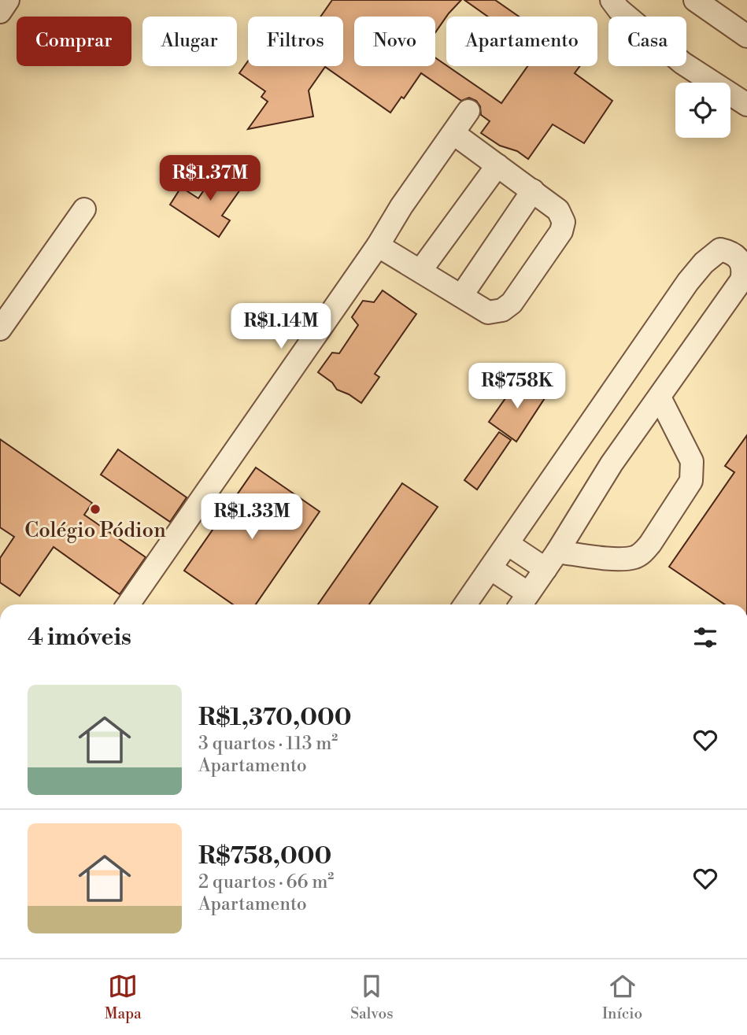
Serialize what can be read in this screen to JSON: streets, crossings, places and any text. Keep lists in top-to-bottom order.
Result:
{
  "places": ["Colégio Pódion"],
  "page": {
    "chip": [
      "Comprar",
      "Alugar",
      "Filtros",
      "Novo",
      "Apartamento",
      "Casa"
    ],
    "price": [
      "R$1.37M",
      "R$1.14M",
      "R$758K",
      "R$1.33M"
    ],
    "heading": "4 imóveis",
    "list": [
      {
        "name": "R$1,370,000",
        "note": "3 quartos · 113 m² · Apartamento"
      },
      {
        "name": "R$758,000",
        "note": "2 quartos · 66 m² · Apartamento"
      }
    ],
    "tabs": ["Mapa", "Salvos", "Início"]
  }
}
